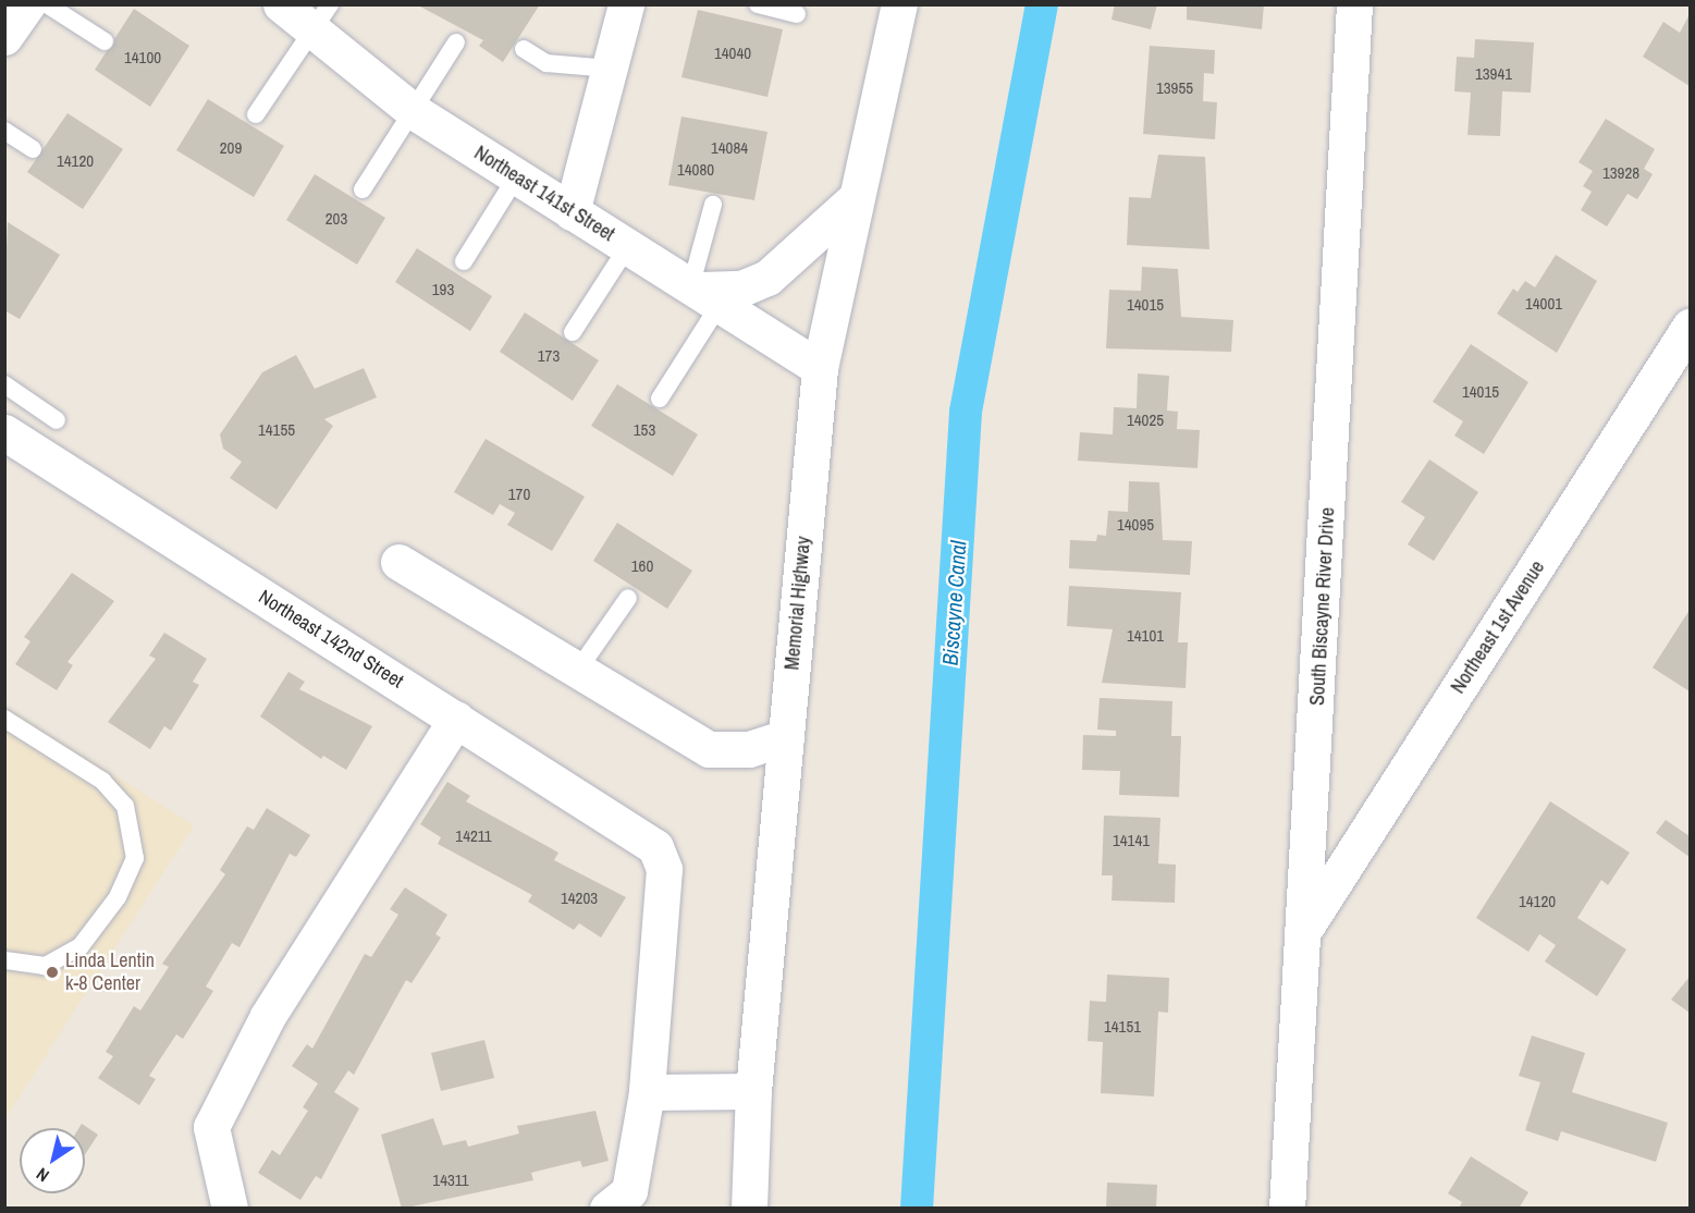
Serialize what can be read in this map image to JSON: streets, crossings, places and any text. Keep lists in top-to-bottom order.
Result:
{
  "streets": {
    "street": [
      "Northeast 141st Street",
      "Memorial Highway",
      "South Biscayne River Drive",
      "Northeast 1st Avenue",
      "Northeast 142nd Street"
    ]
  },
  "crossings": [
    ["Northeast 141st Street", "Memorial Highway"],
    ["South Biscayne River Drive", "Northeast 1st Avenue"]
  ],
  "water": ["Biscayne Canal"],
  "places": ["Linda Lentin k-8 Center"],
  "house_numbers": [
    "14040",
    "14100",
    "13941",
    "13955",
    "209",
    "14084",
    "14120",
    "14080",
    "13928",
    "203",
    "193",
    "14001",
    "14015",
    "173",
    "14015",
    "14025",
    "14155",
    "153",
    "170",
    "14095",
    "160",
    "14101",
    "14211",
    "14141",
    "14203",
    "14120",
    "14151",
    "14311"
  ],
  "north": "bottom left"
}
